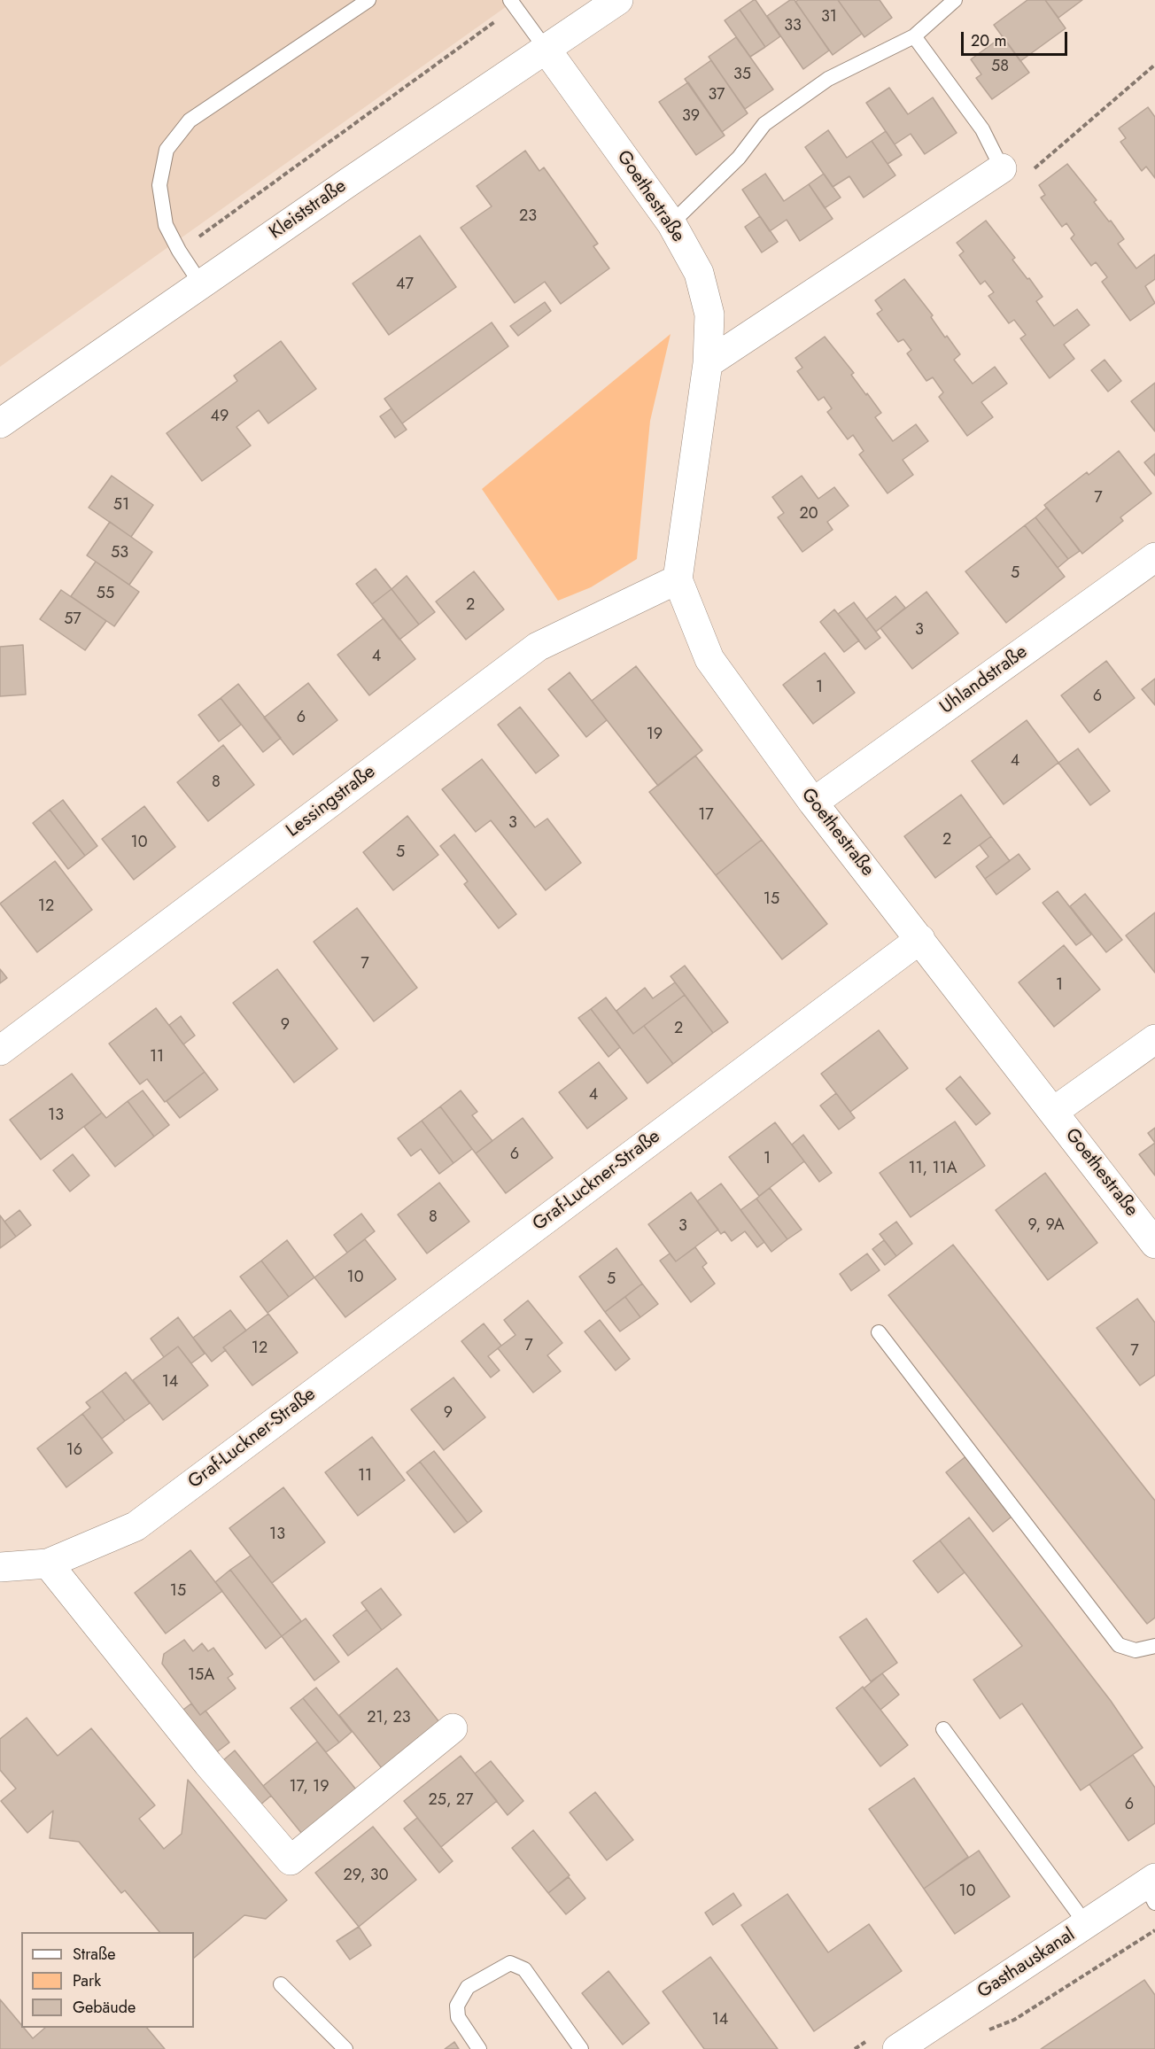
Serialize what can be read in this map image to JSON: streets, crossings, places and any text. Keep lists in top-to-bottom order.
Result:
{
  "streets": {
    "street": [
      "Goethestraße",
      "Kleiststraße",
      "Uhlandstraße",
      "Lessingstraße",
      "Graf-Luckner-Straße",
      "Gasthauskanal"
    ]
  },
  "crossings": [
    ["Goethestraße", "Kleiststraße"],
    ["Goethestraße", "Uhlandstraße"],
    ["Goethestraße", "Lessingstraße"],
    ["Goethestraße", "Graf-Luckner-Straße"]
  ],
  "house_numbers": [
    "31",
    "33",
    "58",
    "35",
    "37",
    "39",
    "23",
    "47",
    "49",
    "7",
    "51",
    "20",
    "53",
    "5",
    "55",
    "2",
    "57",
    "3",
    "4",
    "1",
    "6",
    "6",
    "19",
    "4",
    "8",
    "17",
    "3",
    "2",
    "10",
    "5",
    "15",
    "12",
    "7",
    "1",
    "9",
    "2",
    "11",
    "4",
    "13",
    "6",
    "1",
    "11, 11A",
    "8",
    "9, 9A",
    "3",
    "10",
    "5",
    "7",
    "12",
    "7",
    "14",
    "9",
    "16",
    "11",
    "13",
    "15",
    "15A",
    "21, 23",
    "17, 19",
    "25, 27",
    "6",
    "29, 30",
    "10",
    "14"
  ],
  "legend": ["Straße", "Park", "Gebäude"],
  "scale_bar": "20 m"
}
